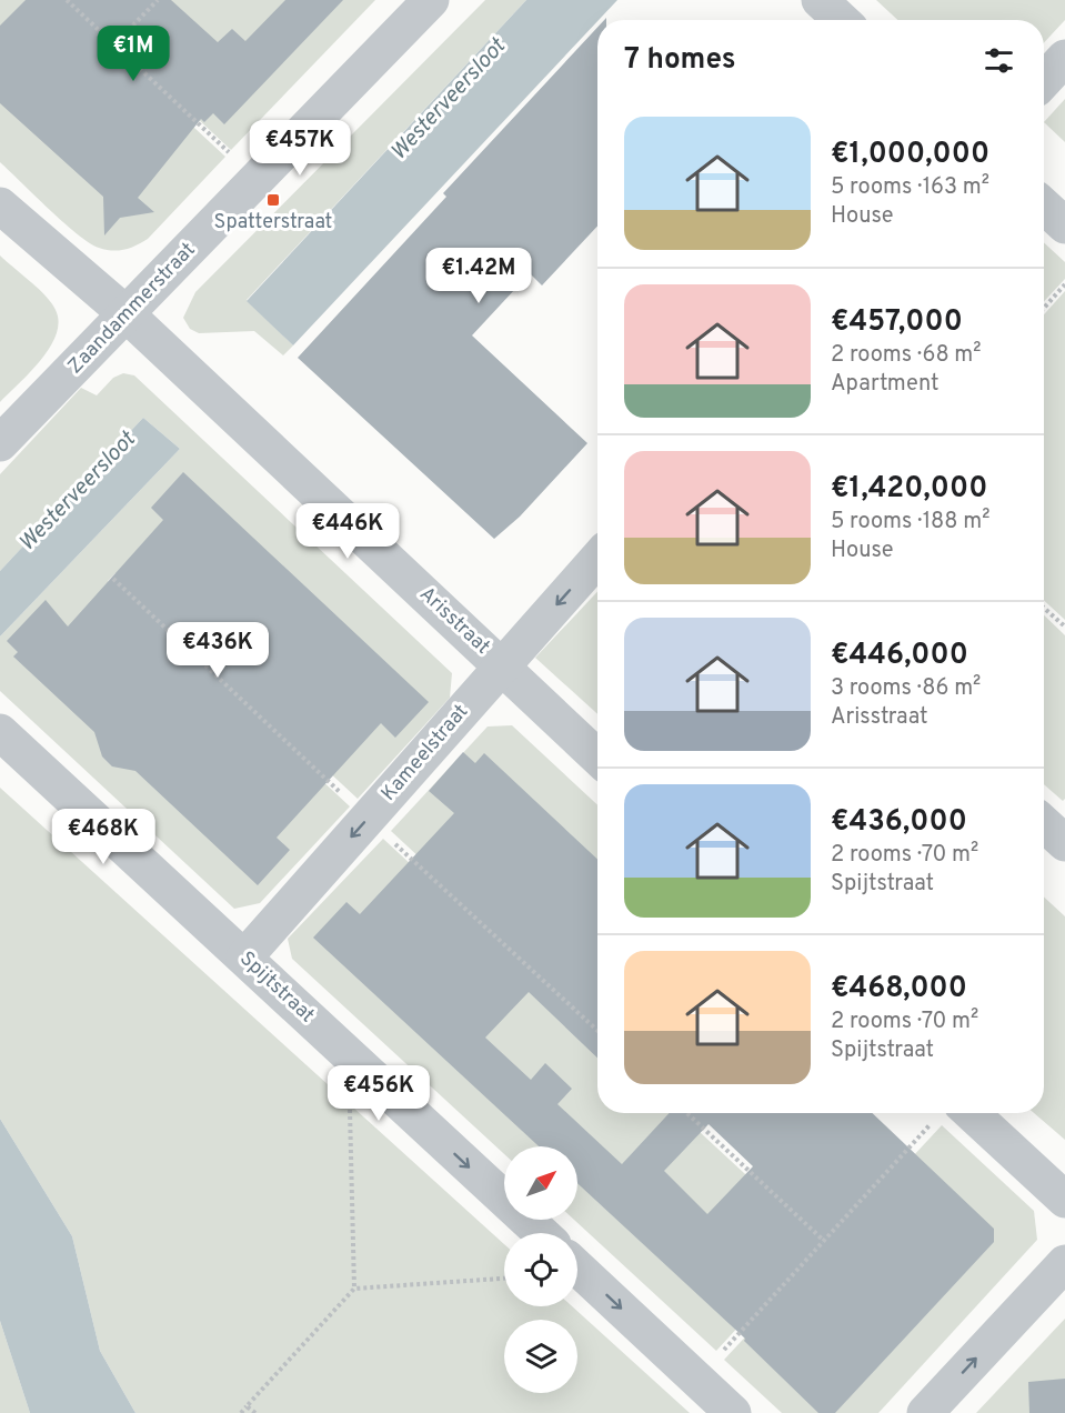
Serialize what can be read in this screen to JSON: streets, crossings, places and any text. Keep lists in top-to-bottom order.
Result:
{
  "streets": {
    "street": [
      "Zaandammerstraat",
      "Arisstraat",
      "Kameelstraat",
      "Spijtstraat"
    ]
  },
  "crossings": [
    ["Zaandammerstraat", "Arisstraat"],
    ["Arisstraat", "Kameelstraat"],
    ["Kameelstraat", "Spijtstraat"]
  ],
  "one_way": ["Kameelstraat"],
  "water": ["Westerveersloot"],
  "places": {
    "transit": ["Spatterstraat"]
  },
  "north": "top right",
  "page": {
    "heading": "7 homes",
    "price": [
      "€1M",
      "€457K",
      "€1.42M",
      "€446K",
      "€436K",
      "€468K",
      "€456K"
    ],
    "list": [
      {
        "name": "€1,000,000",
        "note": "5 rooms · 163 m² · House"
      },
      {
        "name": "€457,000",
        "note": "2 rooms · 68 m² · Apartment"
      },
      {
        "name": "€1,420,000",
        "note": "5 rooms · 188 m² · House"
      },
      {
        "name": "€446,000",
        "note": "3 rooms · 86 m² · Arisstraat"
      },
      {
        "name": "€436,000",
        "note": "2 rooms · 70 m² · Spijtstraat"
      },
      {
        "name": "€468,000",
        "note": "2 rooms · 70 m² · Spijtstraat"
      }
    ]
  }
}
